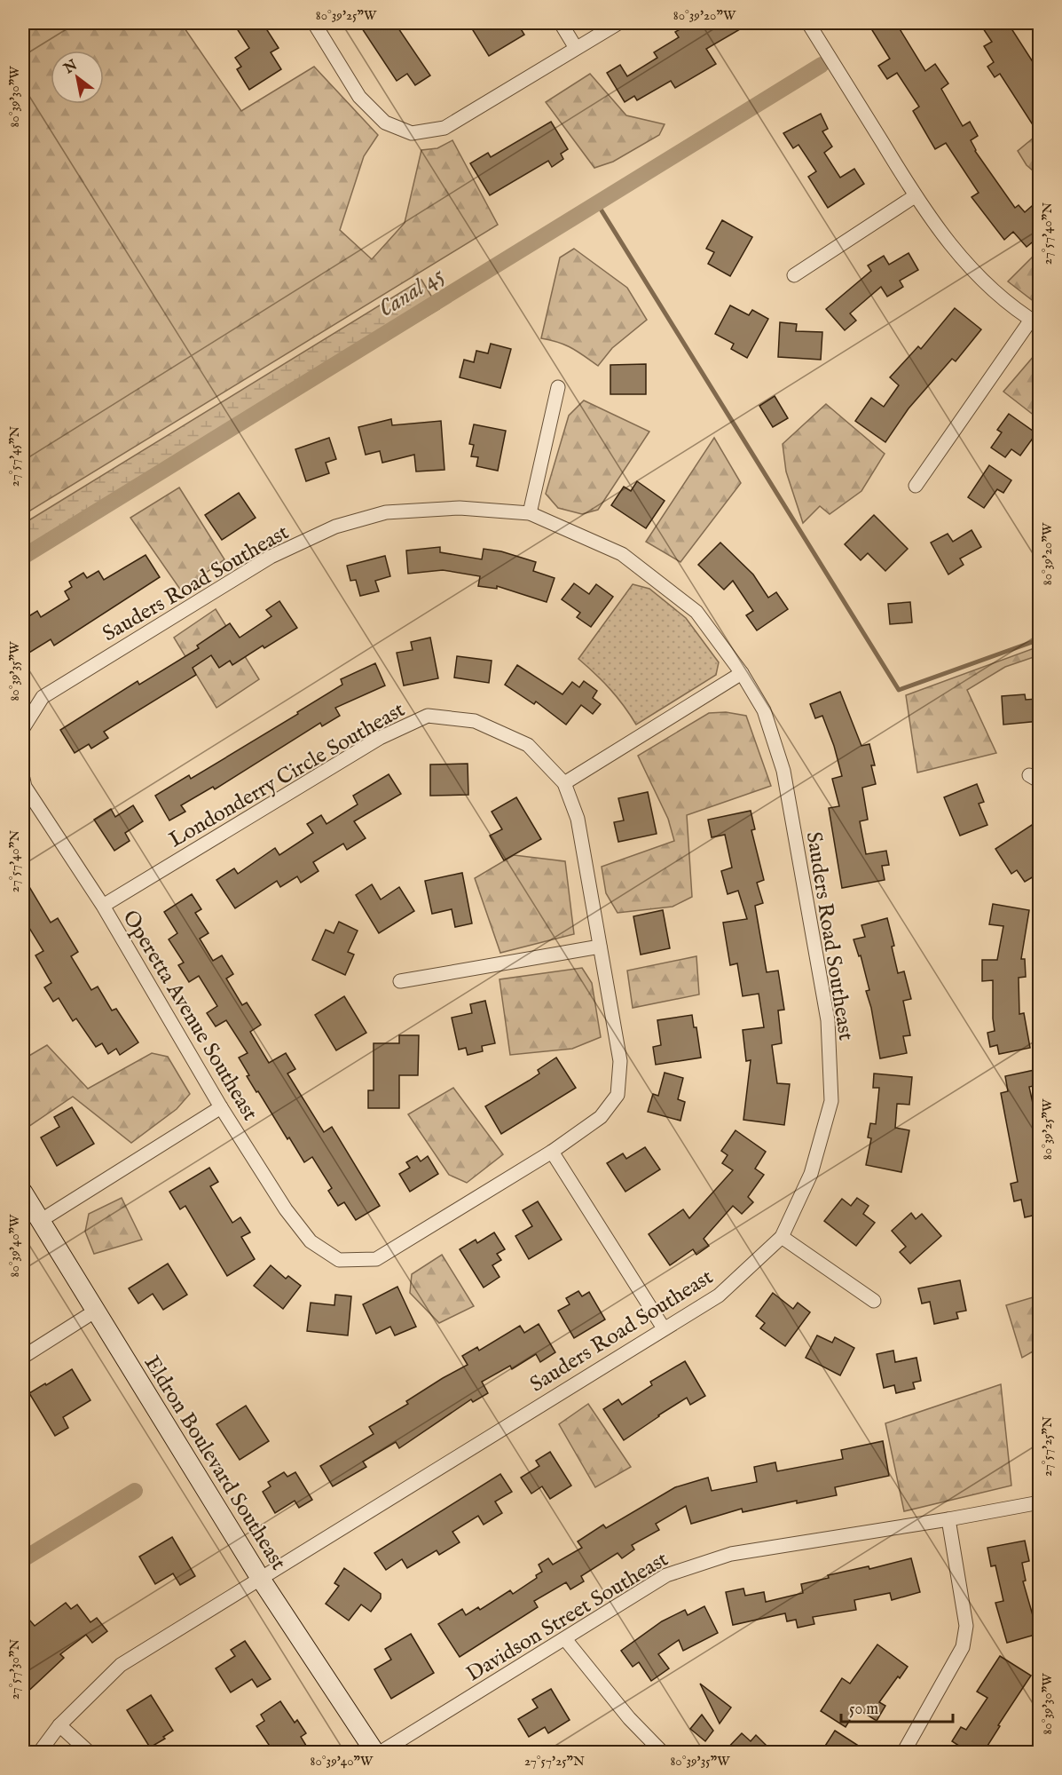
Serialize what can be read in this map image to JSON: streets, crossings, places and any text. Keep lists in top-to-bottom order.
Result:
{
  "streets": {
    "street": [
      "Sauders Road Southeast",
      "Londonderry Circle Southeast",
      "Operetta Avenue Southeast",
      "Eldron Boulevard Southeast",
      "Davidson Street Southeast"
    ]
  },
  "crossings": [
    ["Sauders Road Southeast", "Eldron Boulevard Southeast"],
    ["Londonderry Circle Southeast", "Operetta Avenue Southeast"],
    ["Eldron Boulevard Southeast", "Davidson Street Southeast"]
  ],
  "water": ["Canal 45"],
  "scale_bar": "50 m",
  "north": "top left",
  "coordinates": [
    "80°39'25\"W",
    "80°39'20\"W",
    "80°39'30\"W",
    "27°57'40\"N",
    "27°57'45\"N",
    "80°39'35\"W",
    "80°39'40\"W",
    "27°57'25\"N",
    "27°57'30\"N"
  ]
}
